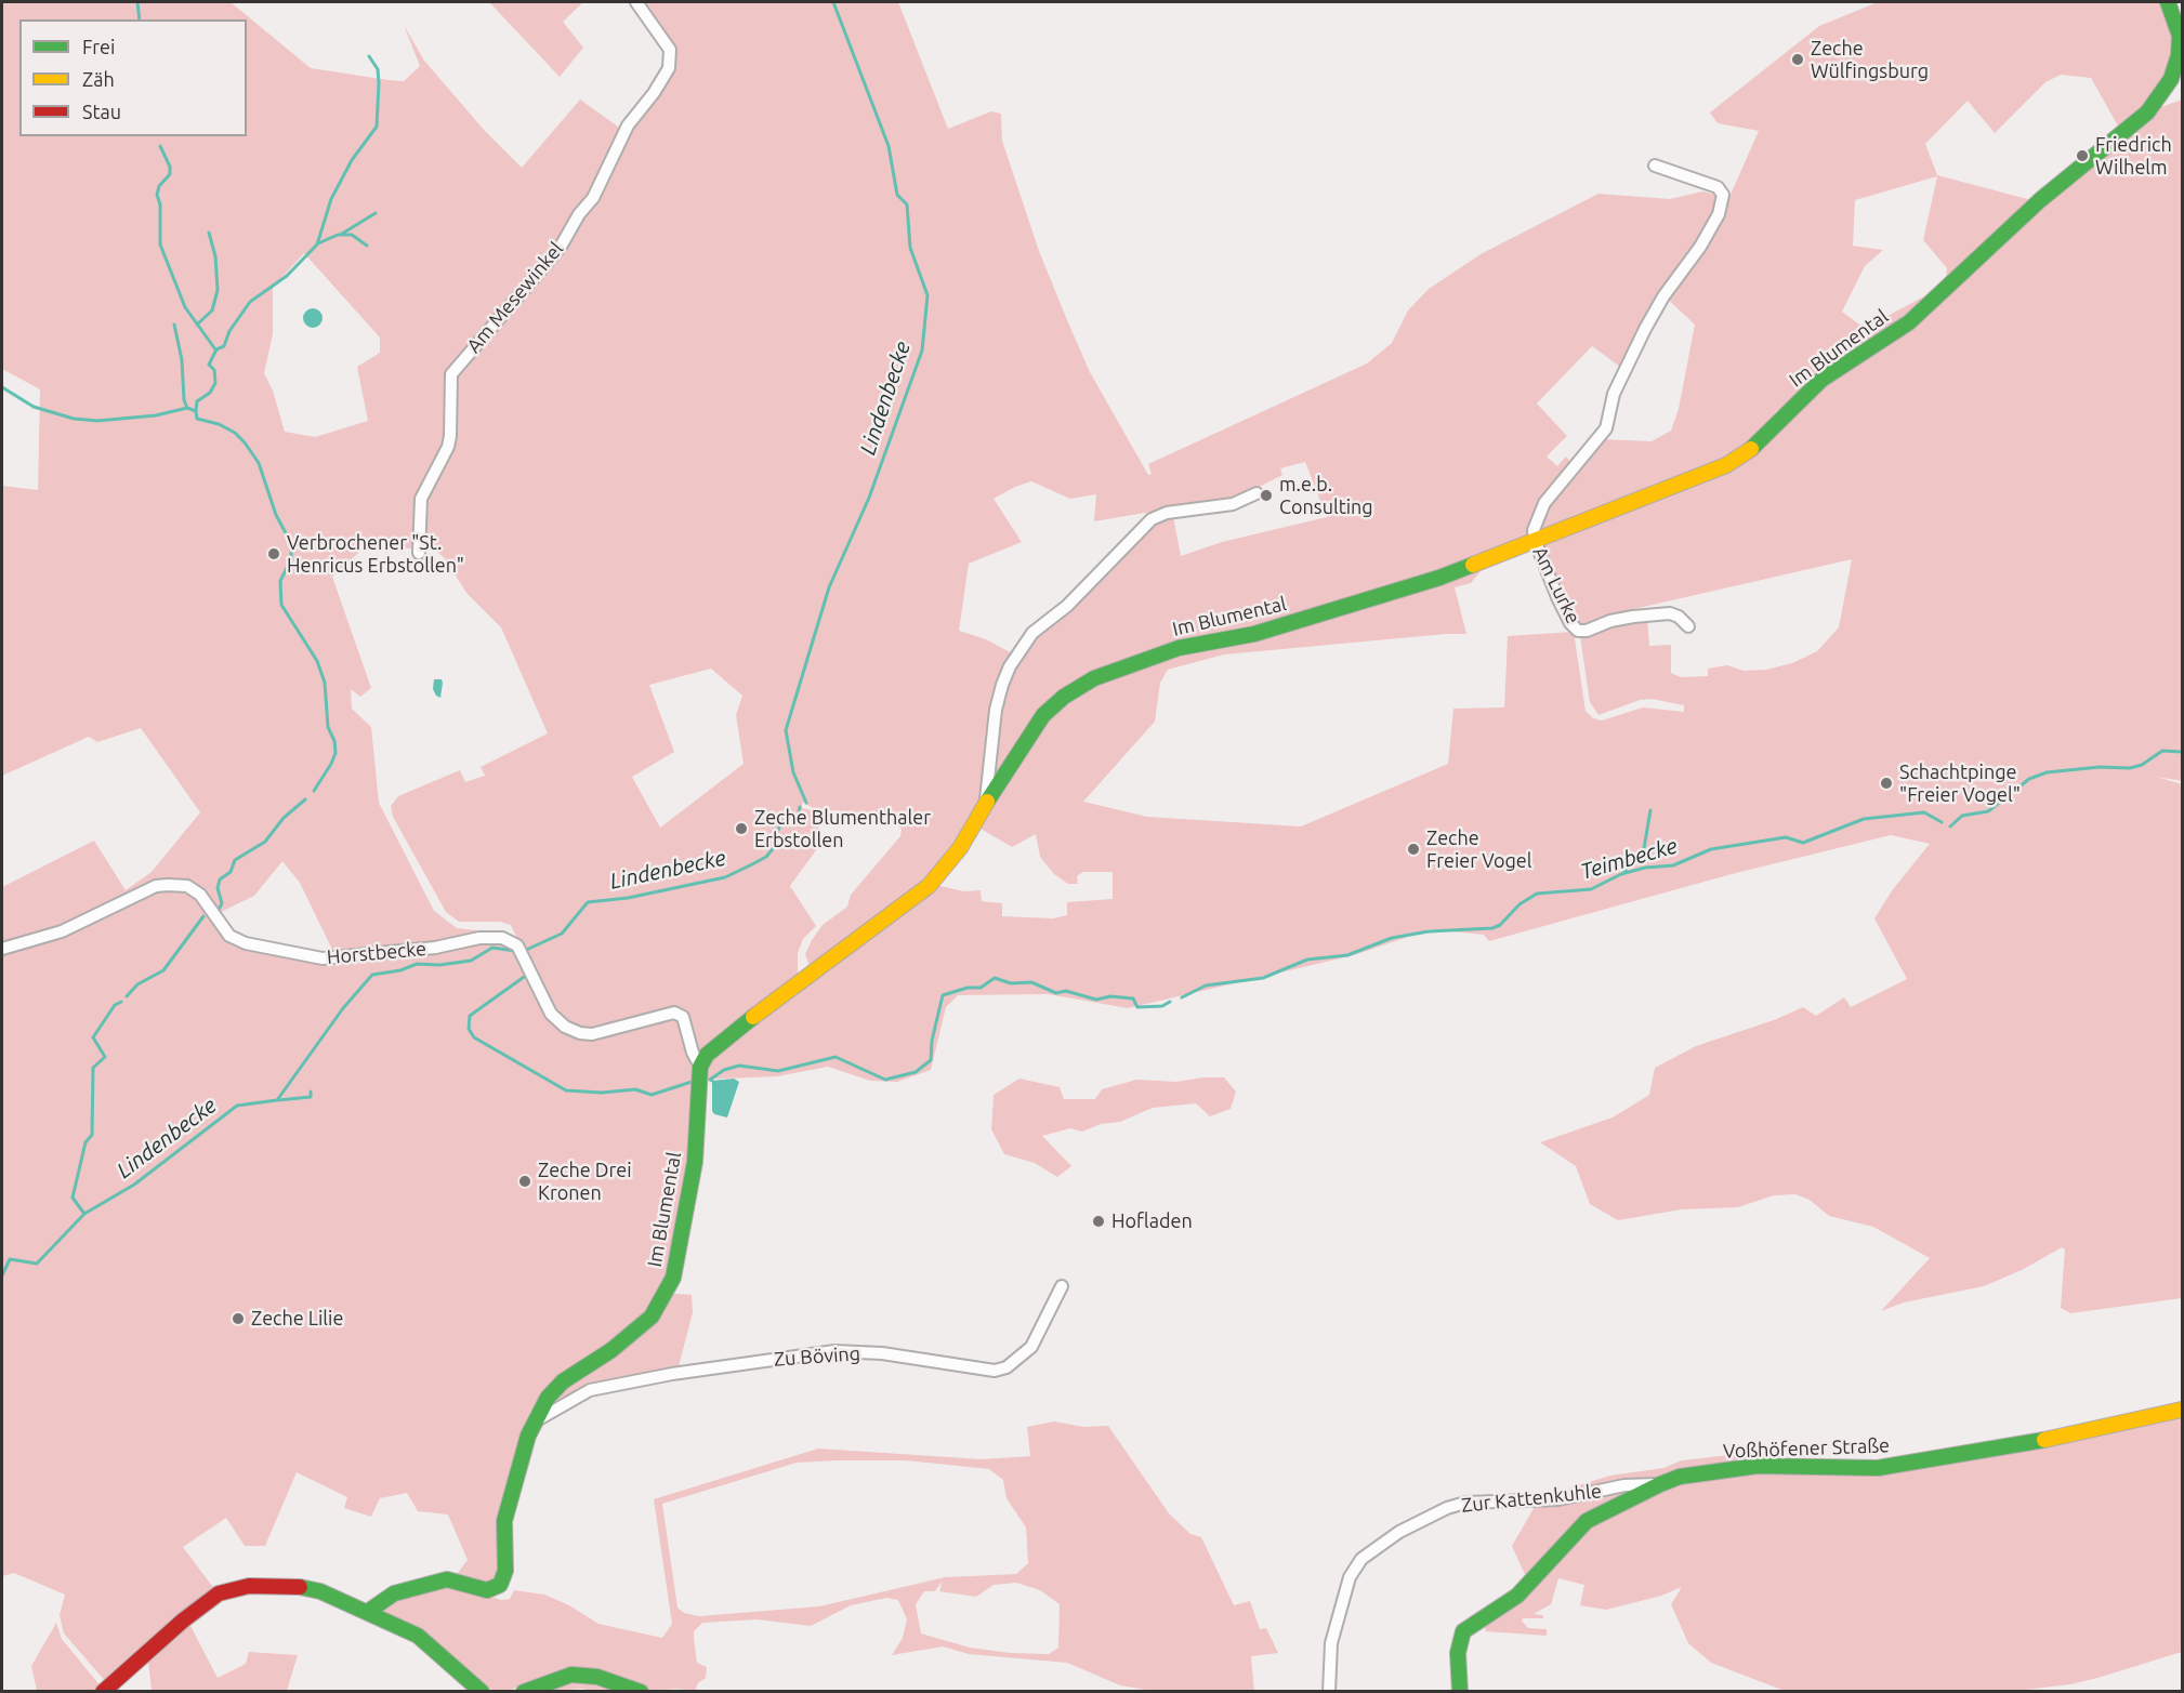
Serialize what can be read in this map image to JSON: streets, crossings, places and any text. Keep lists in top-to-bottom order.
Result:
{
  "streets": {
    "street": [
      "Am Mesewinkel",
      "Im Blumental",
      "Am Lurke",
      "Horstbecke",
      "Zu Böving",
      "Voßhöfener Straße",
      "Zur Kattenkuhle"
    ]
  },
  "crossings": [
    ["Im Blumental", "Am Lurke"],
    ["Im Blumental", "Horstbecke"],
    ["Im Blumental", "Zu Böving"],
    ["Voßhöfener Straße", "Zur Kattenkuhle"]
  ],
  "water": ["Lindenbecke", "Teimbecke"],
  "places": [
    "Zeche Wülfingsburg",
    "Friedrich Wilhelm",
    "m.e.b. Consulting",
    "Verbrochener \"St. Henricus Erbstollen\"",
    "Schachtpinge \"Freier Vogel\"",
    "Zeche Blumenthaler Erbstollen",
    "Zeche Freier Vogel",
    "Zeche Drei Kronen",
    "Hofladen",
    "Zeche Lilie"
  ],
  "legend": ["Frei", "Zäh", "Stau"]
}
